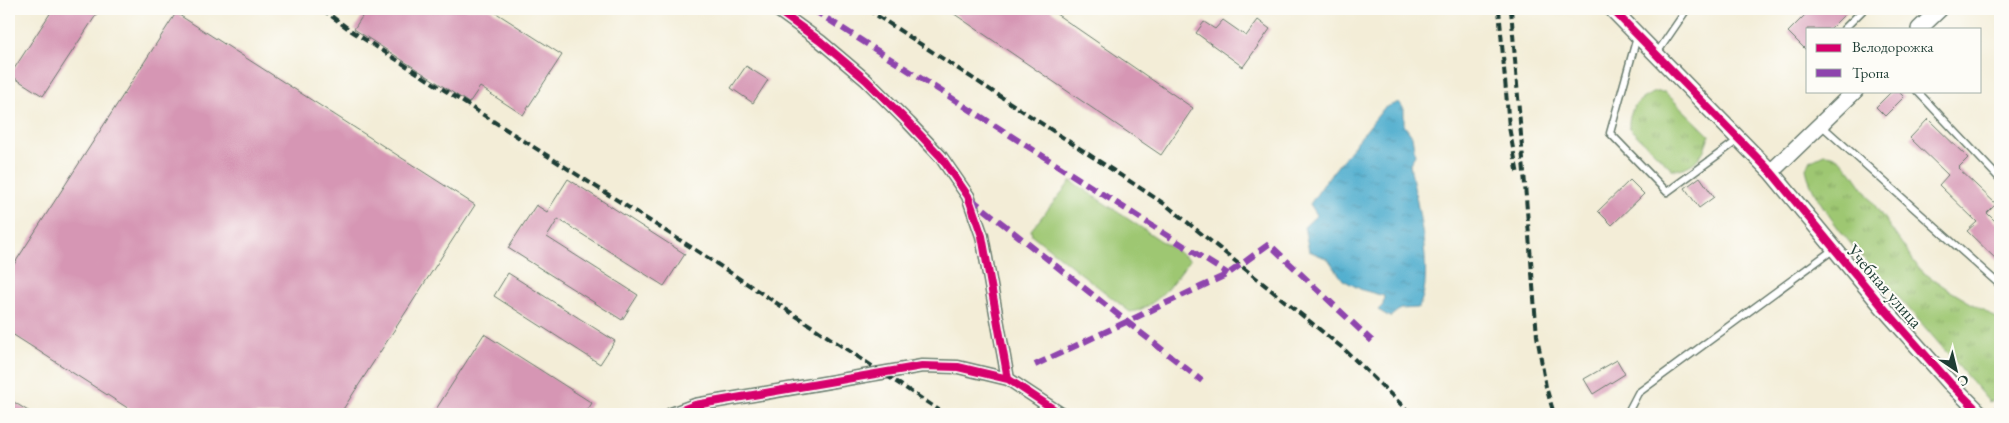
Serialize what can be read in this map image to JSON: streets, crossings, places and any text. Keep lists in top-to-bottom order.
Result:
{
  "streets": {
    "street": ["Учебная улица"]
  },
  "legend": ["Велодорожка", "Тропа"],
  "north": "bottom right"
}
